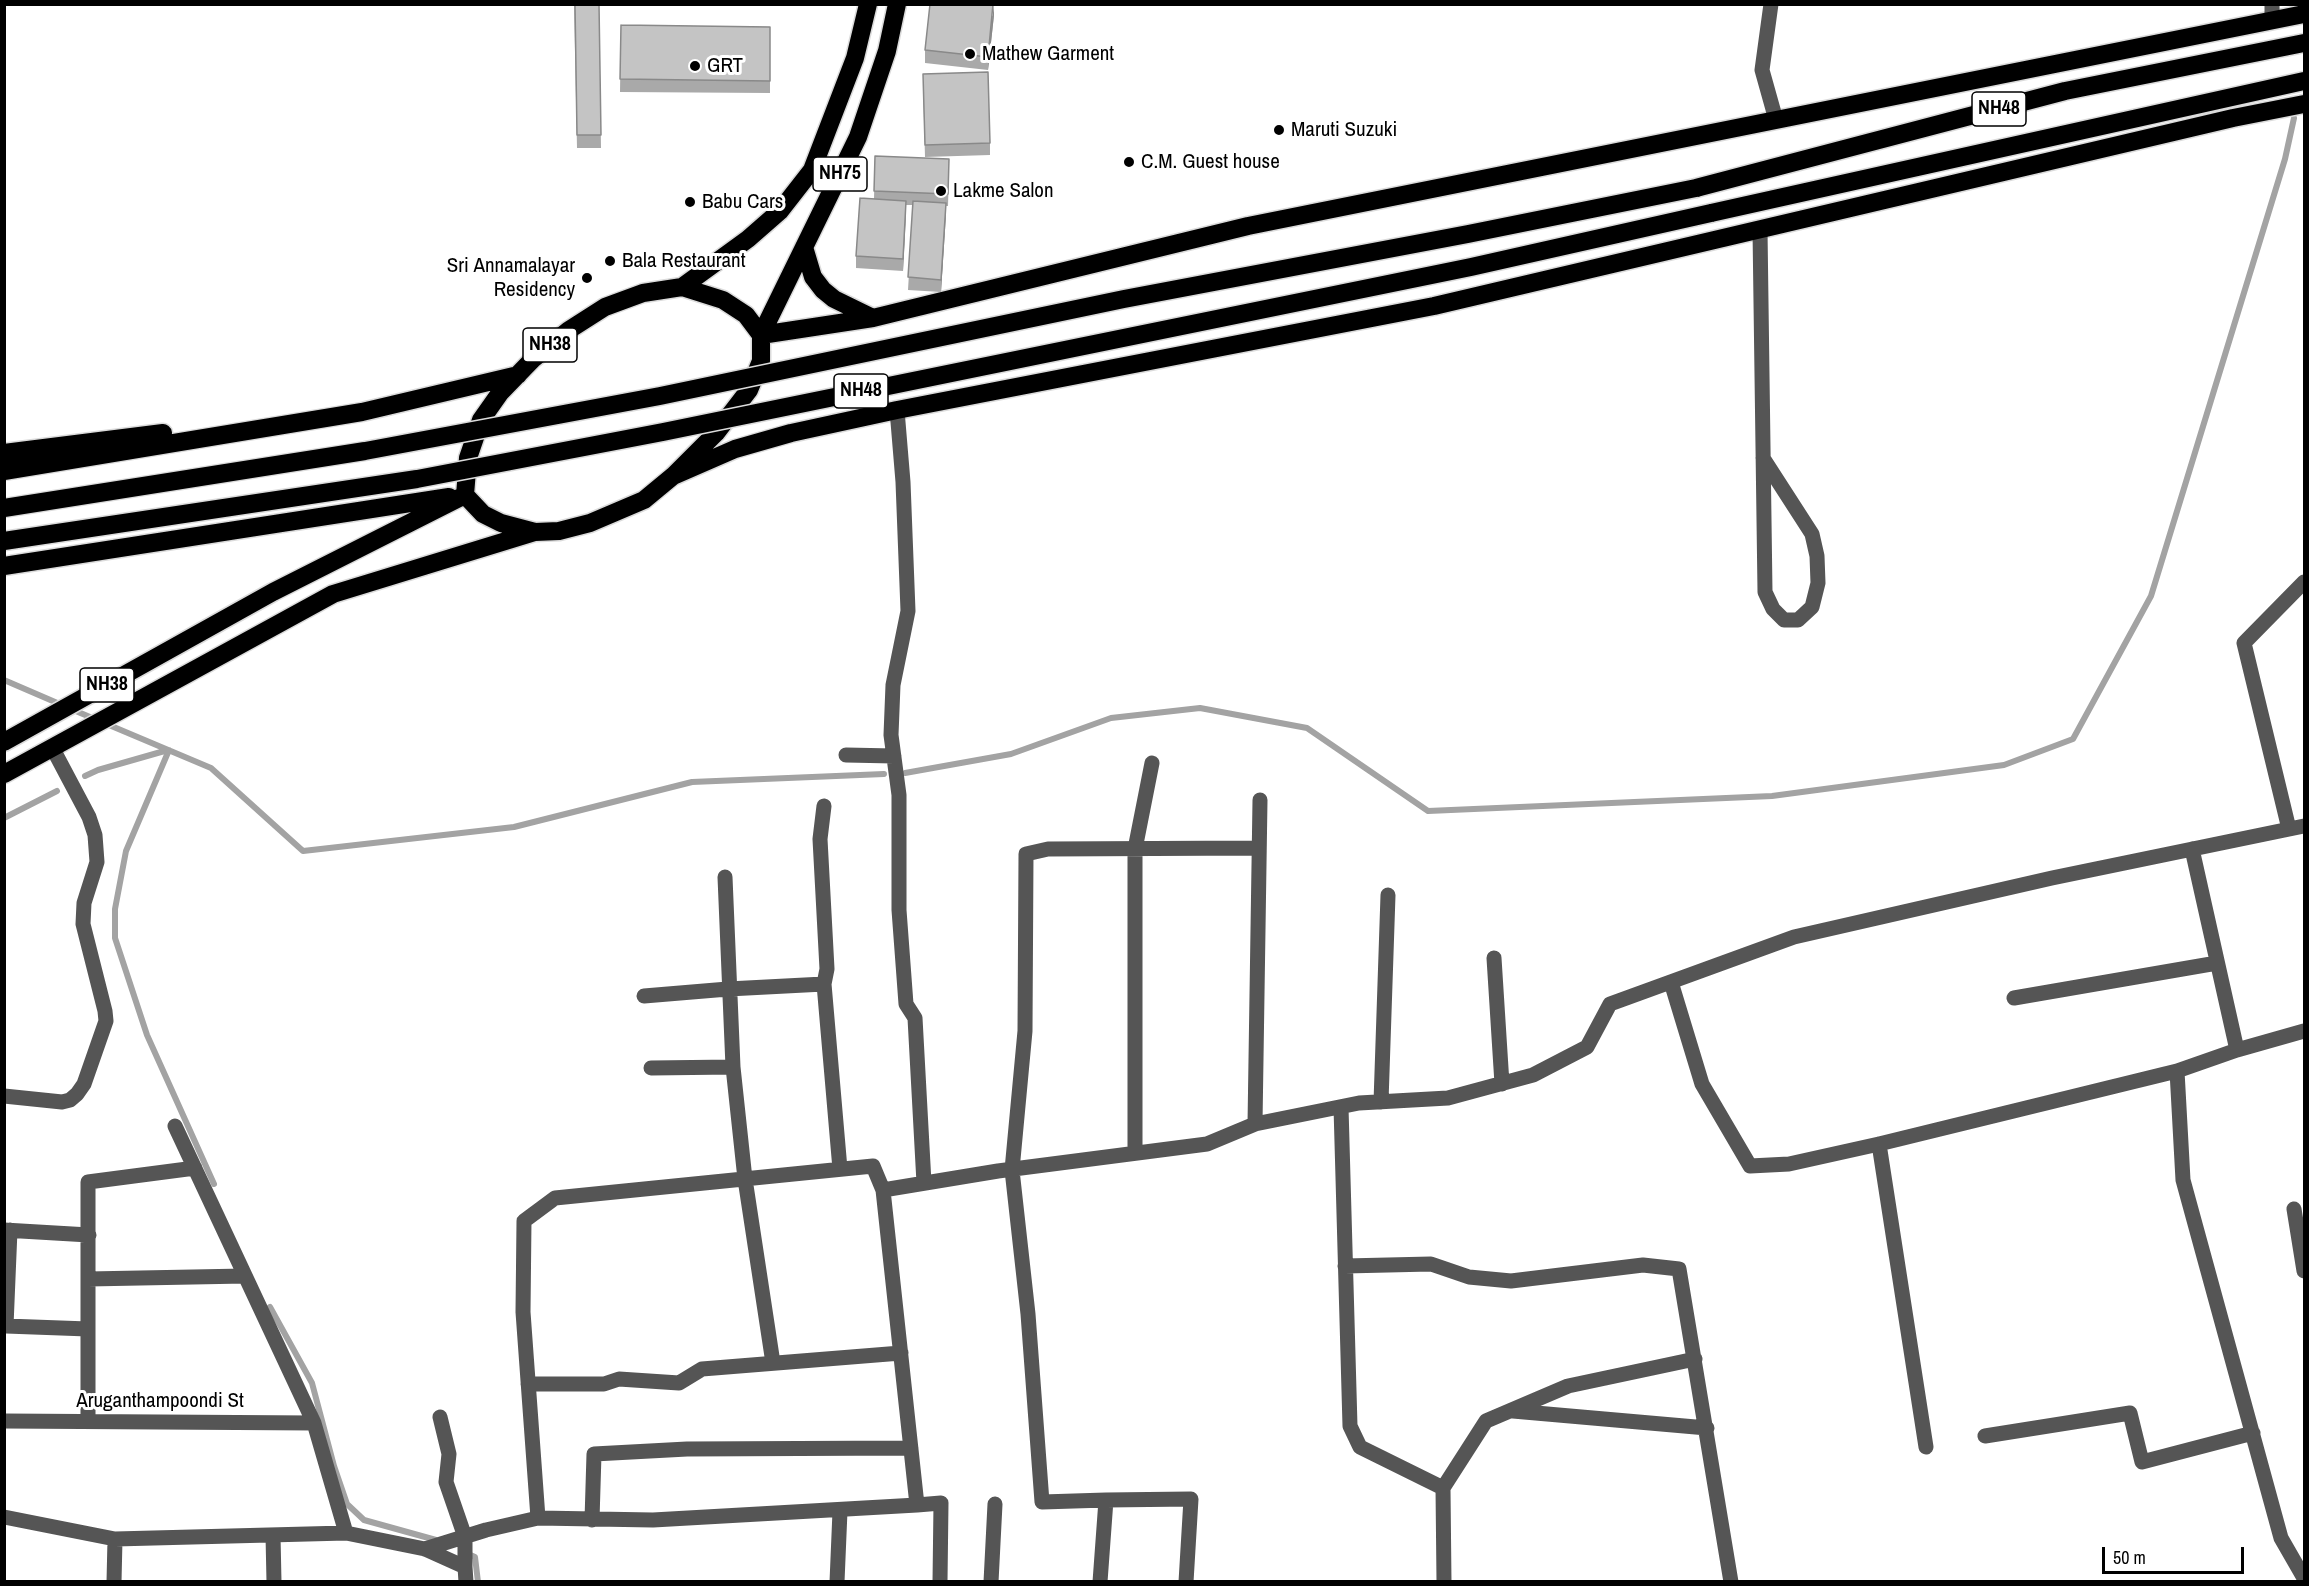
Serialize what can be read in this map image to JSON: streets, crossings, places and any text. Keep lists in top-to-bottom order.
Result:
{
  "streets": {
    "highway": ["NH48", "NH75", "NH38"],
    "street": ["Aruganthampoondi St"]
  },
  "crossings": [
    ["NH75", "NH38"]
  ],
  "places": [
    "Mathew Garment",
    "GRT",
    "Maruti Suzuki",
    "C.M. Guest house",
    "Lakme Salon",
    "Babu Cars",
    "Bala Restaurant",
    "Sri Annamalayar Residency"
  ],
  "scale_bar": "50 m"
}
